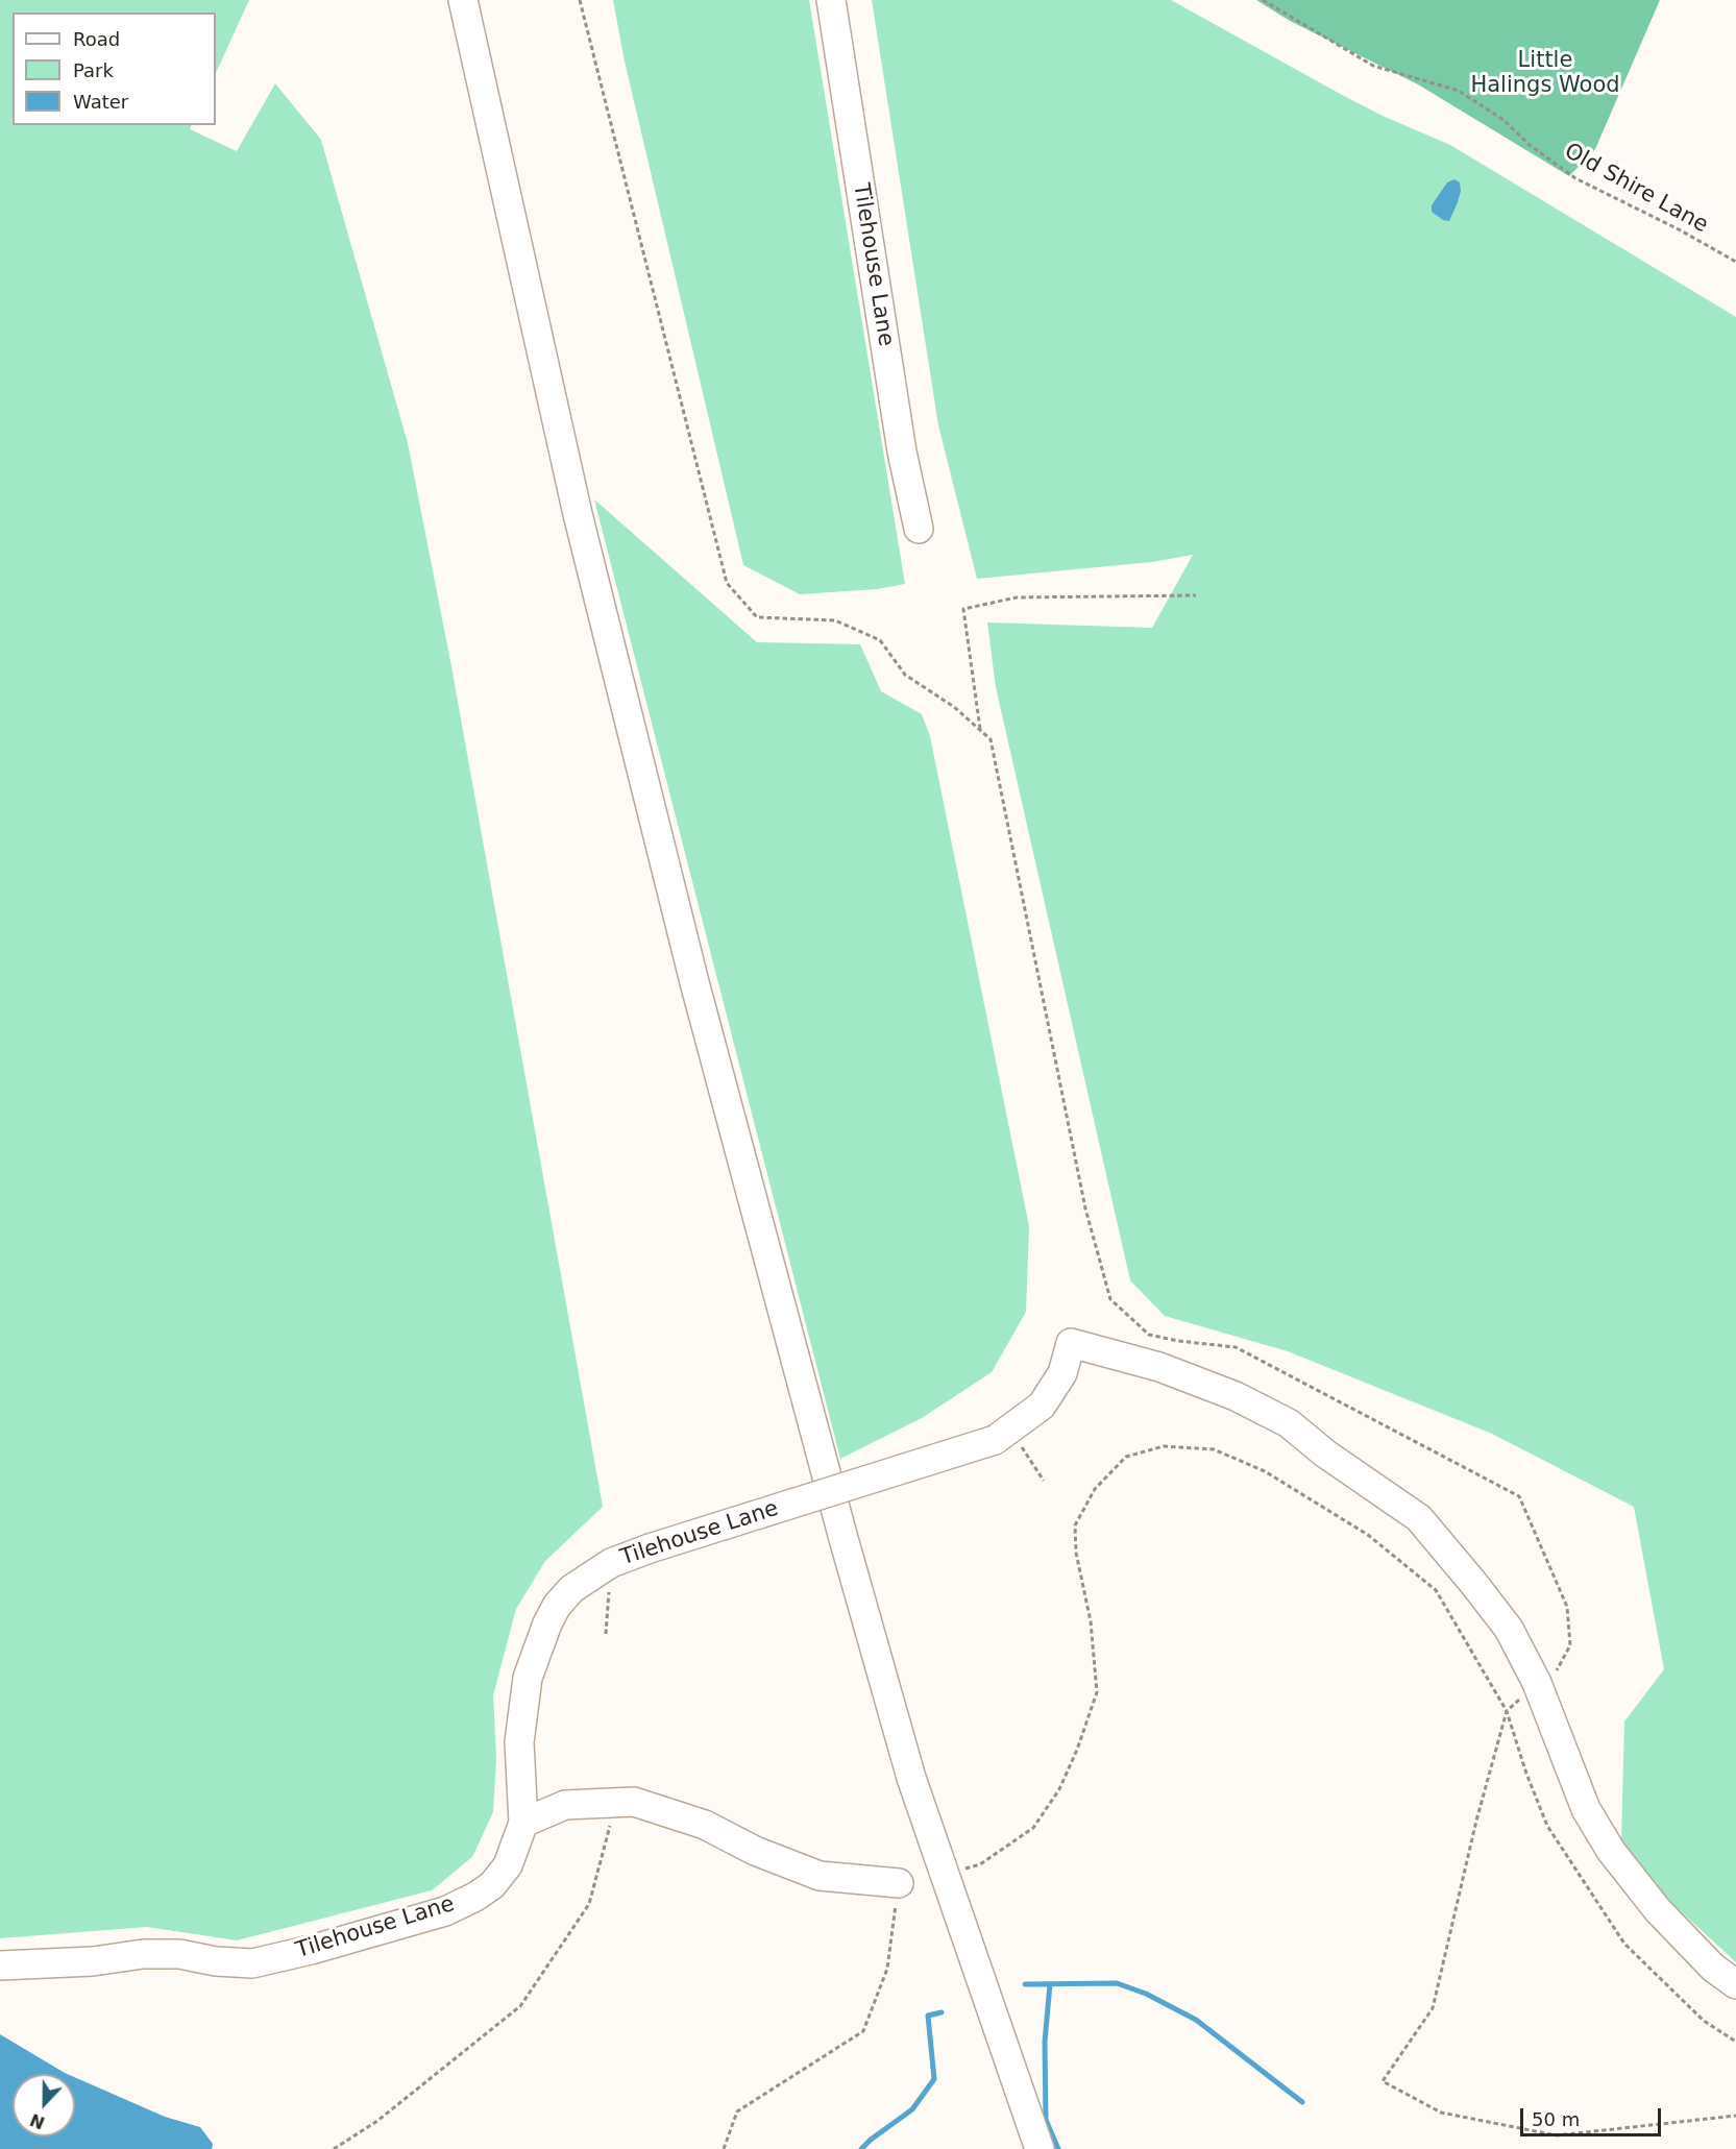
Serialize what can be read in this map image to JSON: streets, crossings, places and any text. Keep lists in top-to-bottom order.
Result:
{
  "streets": {
    "street": ["Tilehouse Lane"],
    "path": ["Old Shire Lane"]
  },
  "parks": ["Little Halings Wood"],
  "legend": ["Road", "Park", "Water"],
  "scale_bar": "50 m",
  "north": "bottom"
}
